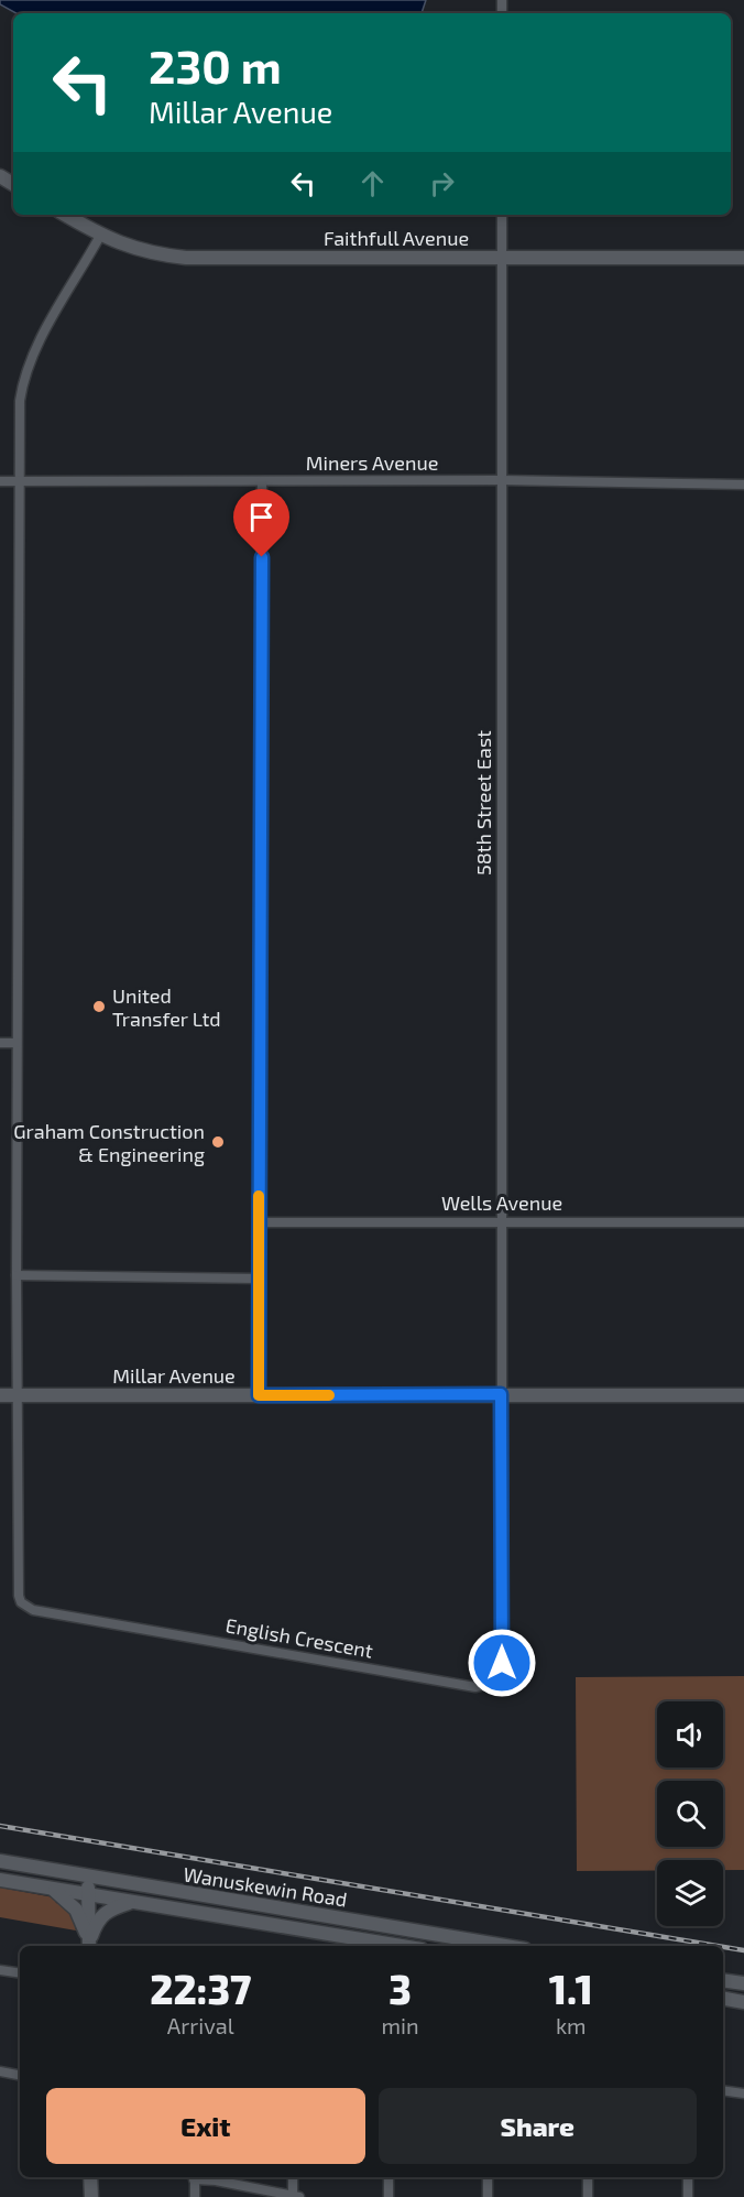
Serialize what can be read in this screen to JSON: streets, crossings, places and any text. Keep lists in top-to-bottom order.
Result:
{
  "streets": {
    "street": [
      "Faithfull Avenue",
      "Miners Avenue",
      "58th Street East",
      "Wells Avenue",
      "Millar Avenue",
      "English Crescent",
      "Wanuskewin Road"
    ]
  },
  "crossings": [
    ["Faithfull Avenue", "58th Street East"],
    ["Miners Avenue", "58th Street East"],
    ["58th Street East", "Wells Avenue"],
    ["58th Street East", "Millar Avenue"],
    ["58th Street East", "English Crescent"],
    ["Millar Avenue", "English Crescent"]
  ],
  "places": ["United Transfer Ltd", "Graham Construction & Engineering"],
  "page": {
    "turn": ["230 m", "Millar Avenue"],
    "eta": [
      "22:37",
      "Arrival",
      "3",
      "min",
      "1.1",
      "km"
    ],
    "buttons": ["Exit", "Share"]
  }
}
